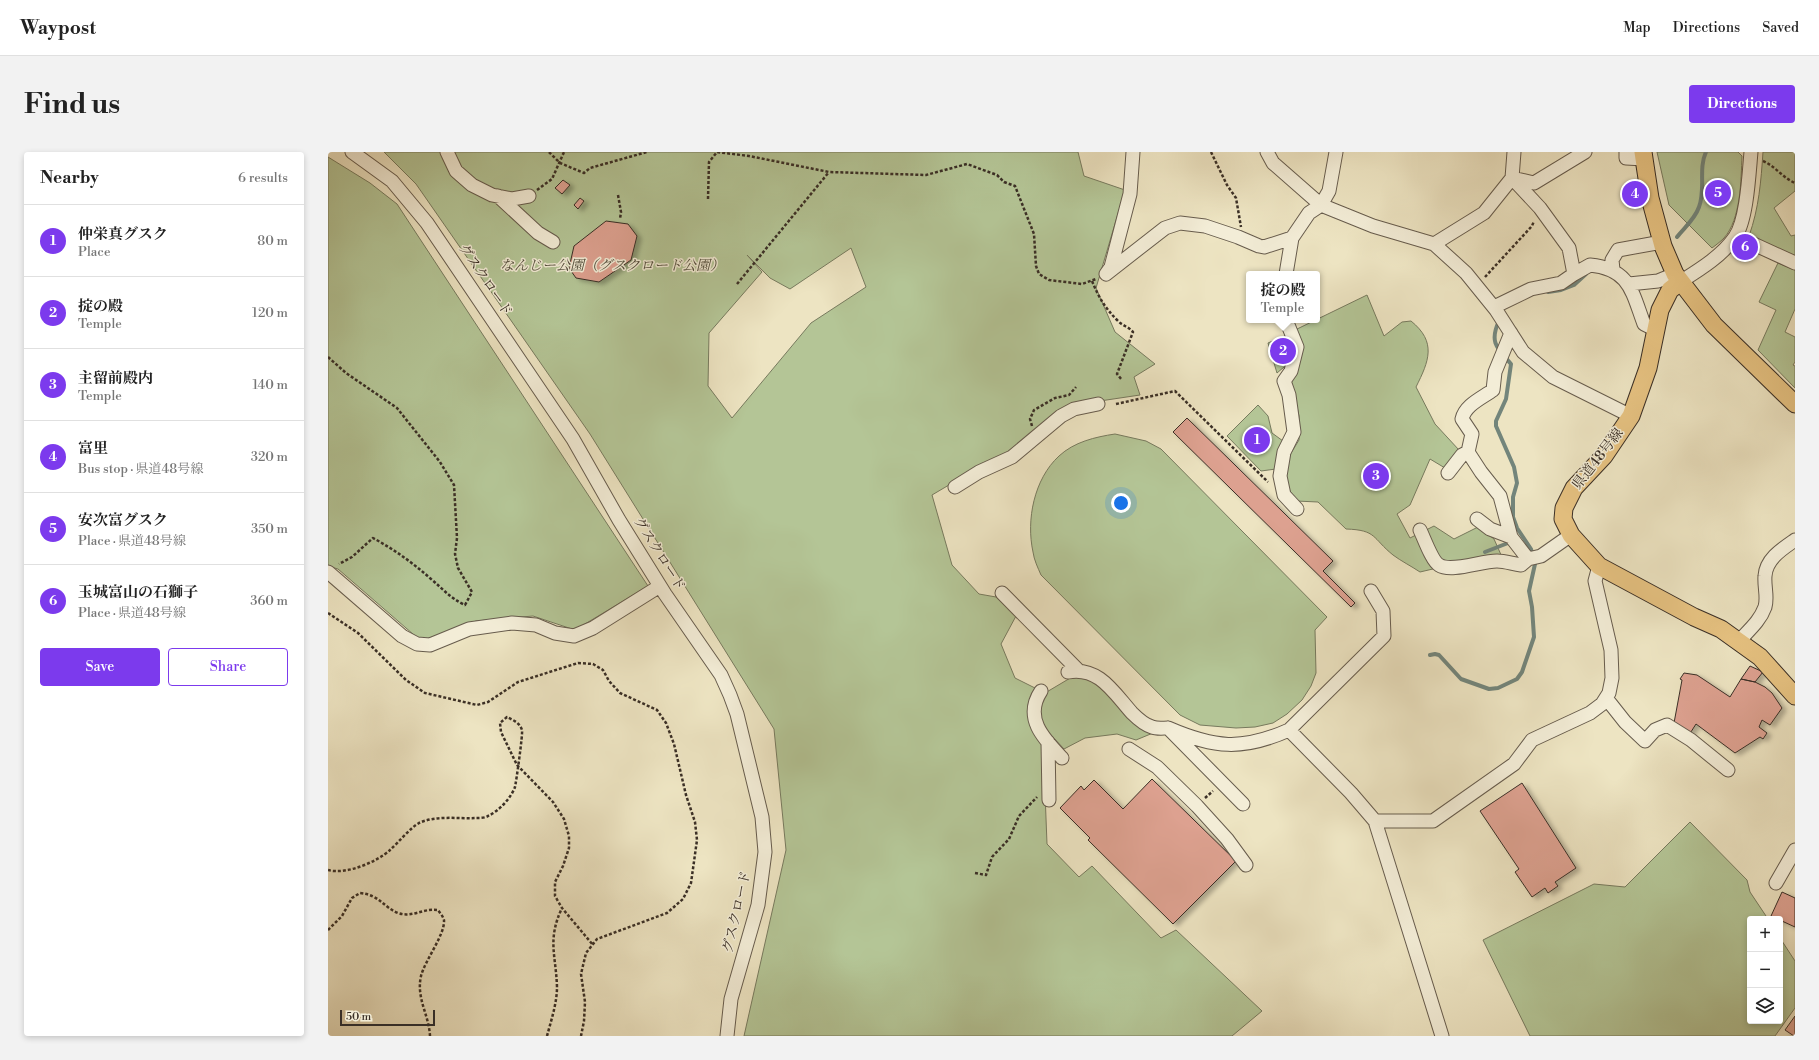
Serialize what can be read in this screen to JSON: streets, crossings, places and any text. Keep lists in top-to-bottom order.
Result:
{
  "streets": {
    "main road": ["県道48号線"],
    "street": ["グスクロード"]
  },
  "parks": ["なんじー公園（グスクロード公園）"],
  "scale_bar": "50 m",
  "page": {
    "header": "Waypost",
    "nav": ["Map", "Directions", "Saved"],
    "buttons": [
      "Directions",
      ["Save", "Share"]
    ],
    "title": "Find us",
    "heading": ["Nearby", "6 results"],
    "pins": [
      "5",
      "4",
      "6",
      "2",
      "1",
      "3"
    ],
    "list": [
      {
        "mark": "1",
        "name": "仲栄真グスク",
        "note": "Place",
        "value": "80 m"
      },
      {
        "mark": "2",
        "name": "掟の殿",
        "note": "Temple",
        "value": "120 m"
      },
      {
        "mark": "3",
        "name": "主留前殿内",
        "note": "Temple",
        "value": "140 m"
      },
      {
        "mark": "4",
        "name": "富里",
        "note": "Bus stop · 県道48号線",
        "value": "320 m"
      },
      {
        "mark": "5",
        "name": "安次富グスク",
        "note": "Place · 県道48号線",
        "value": "350 m"
      },
      {
        "mark": "6",
        "name": "玉城富山の石獅子",
        "note": "Place · 県道48号線",
        "value": "360 m"
      }
    ],
    "popup": ["掟の殿", "Temple"],
    "map_buttons": ["+", "−"],
    "scale": "50 m"
  }
}
